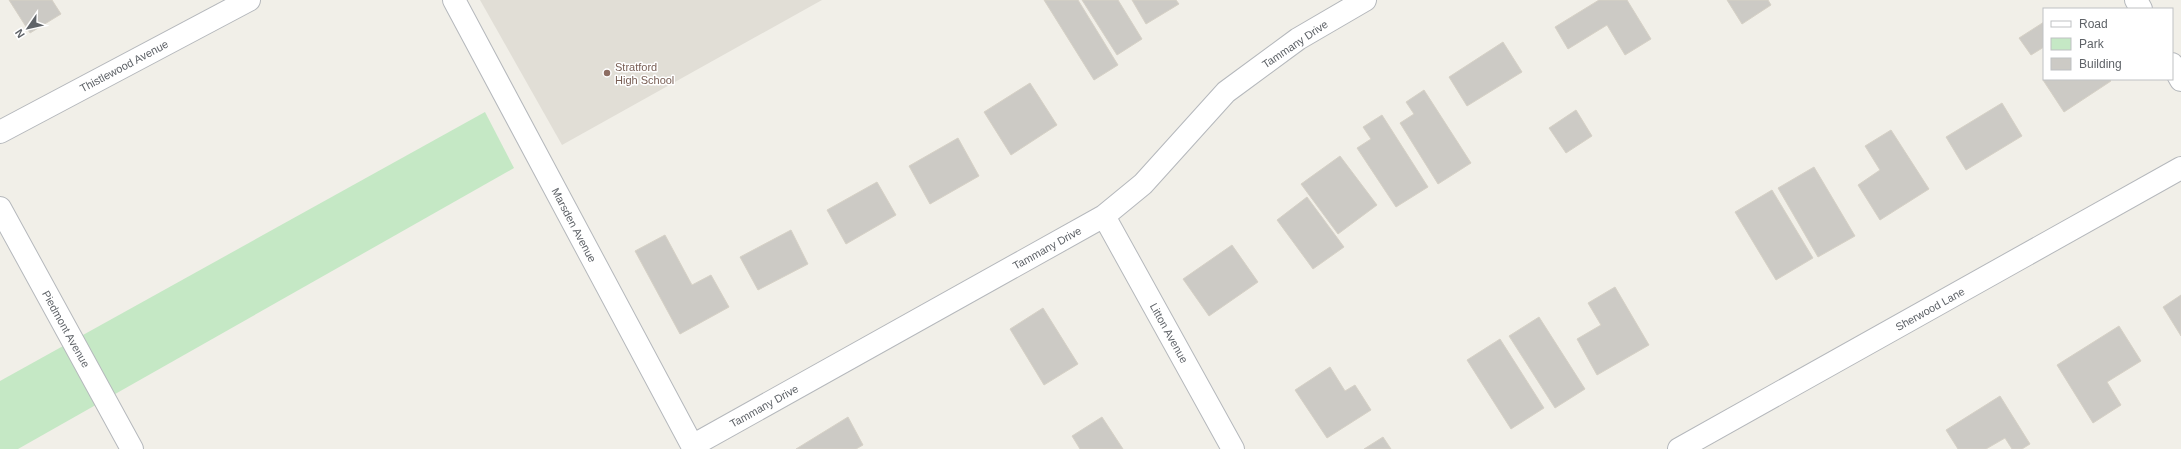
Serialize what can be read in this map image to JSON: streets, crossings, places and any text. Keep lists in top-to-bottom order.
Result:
{
  "streets": {
    "street": [
      "Tammany Drive",
      "Thistlewood Avenue",
      "Marsden Avenue",
      "Sherwood Lane",
      "Piedmont Avenue",
      "Litton Avenue"
    ]
  },
  "crossings": [
    ["Tammany Drive", "Marsden Avenue"],
    ["Tammany Drive", "Litton Avenue"]
  ],
  "places": ["Stratford High School"],
  "legend": ["Road", "Park", "Building"],
  "north": "bottom left"
}
